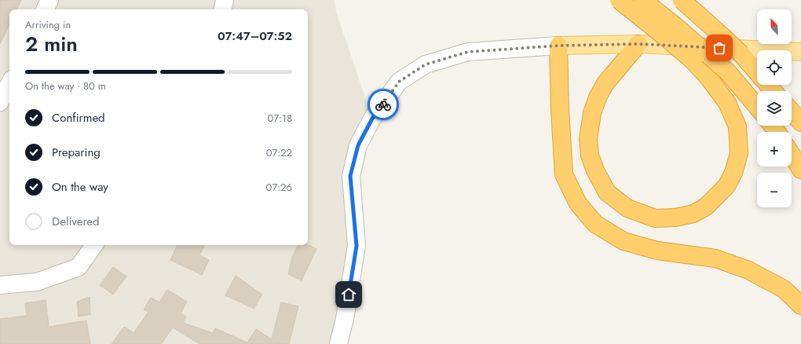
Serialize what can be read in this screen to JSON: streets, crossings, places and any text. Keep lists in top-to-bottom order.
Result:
{
  "north": "top left",
  "page": {
    "map_buttons": ["+", "−"],
    "heading": ["2 min", "Arriving in", "07:47–07:52"],
    "bar": "On the way · 80 m",
    "list": [
      ["Confirmed", "07:18"],
      ["Preparing", "07:22"],
      ["On the way", "07:26"],
      "Delivered"
    ]
  }
}
